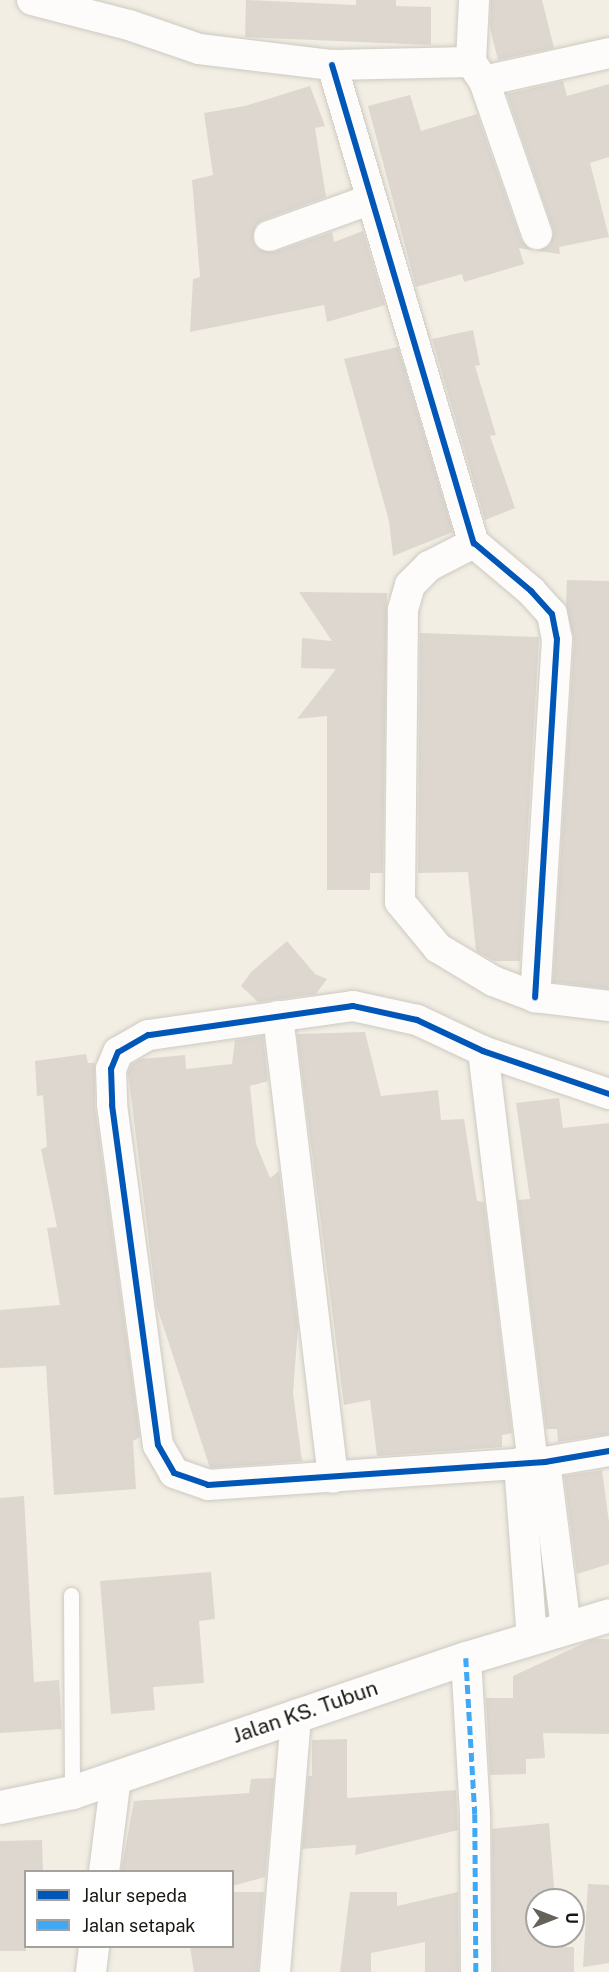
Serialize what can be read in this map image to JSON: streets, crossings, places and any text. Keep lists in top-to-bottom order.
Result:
{
  "streets": {
    "street": ["Jalan KS. Tubun"]
  },
  "legend": ["Jalur sepeda", "Jalan setapak"],
  "north": "right"
}
